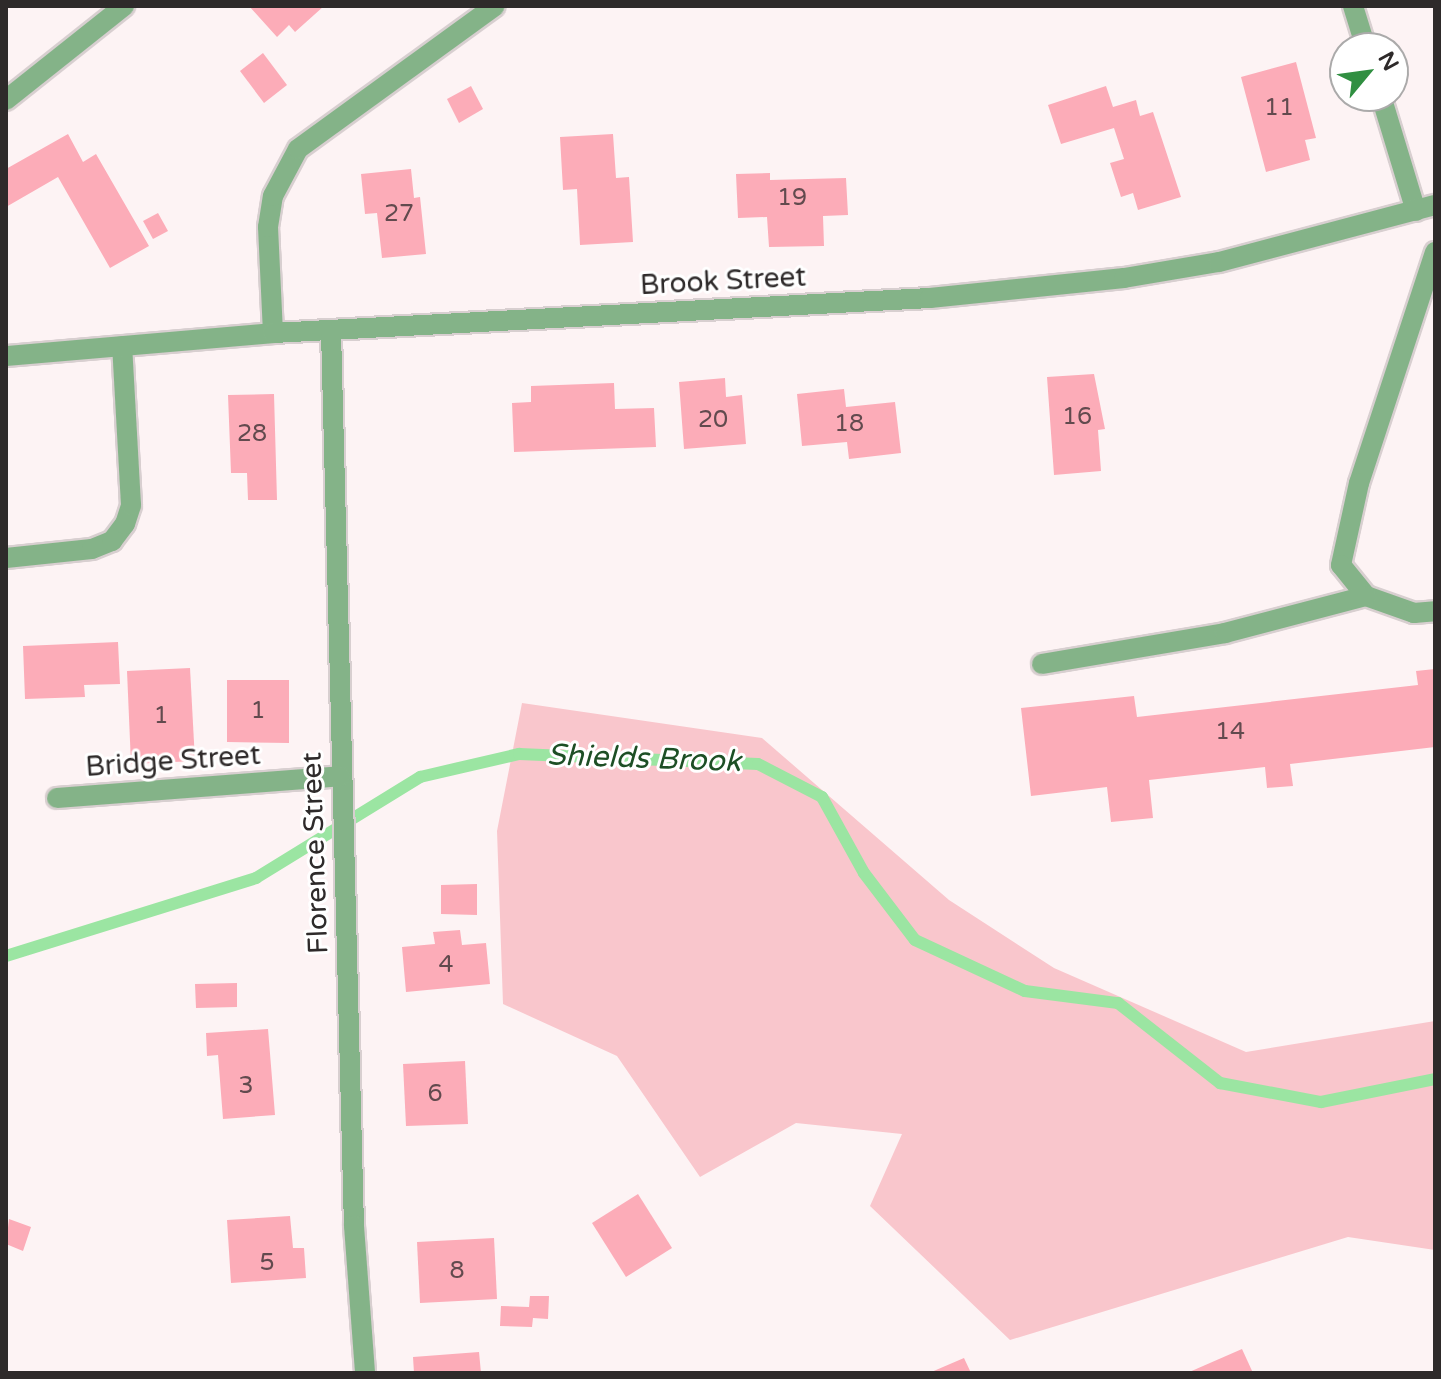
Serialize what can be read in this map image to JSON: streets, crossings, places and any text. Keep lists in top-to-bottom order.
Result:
{
  "streets": {
    "street": ["Brook Street", "Bridge Street", "Florence Street"]
  },
  "crossings": [
    ["Brook Street", "Florence Street"],
    ["Bridge Street", "Florence Street"]
  ],
  "water": ["Shields Brook"],
  "house_numbers": [
    "11",
    "19",
    "27",
    "16",
    "20",
    "18",
    "28",
    "1",
    "1",
    "14",
    "4",
    "3",
    "6",
    "5",
    "8"
  ],
  "north": "top right"
}
